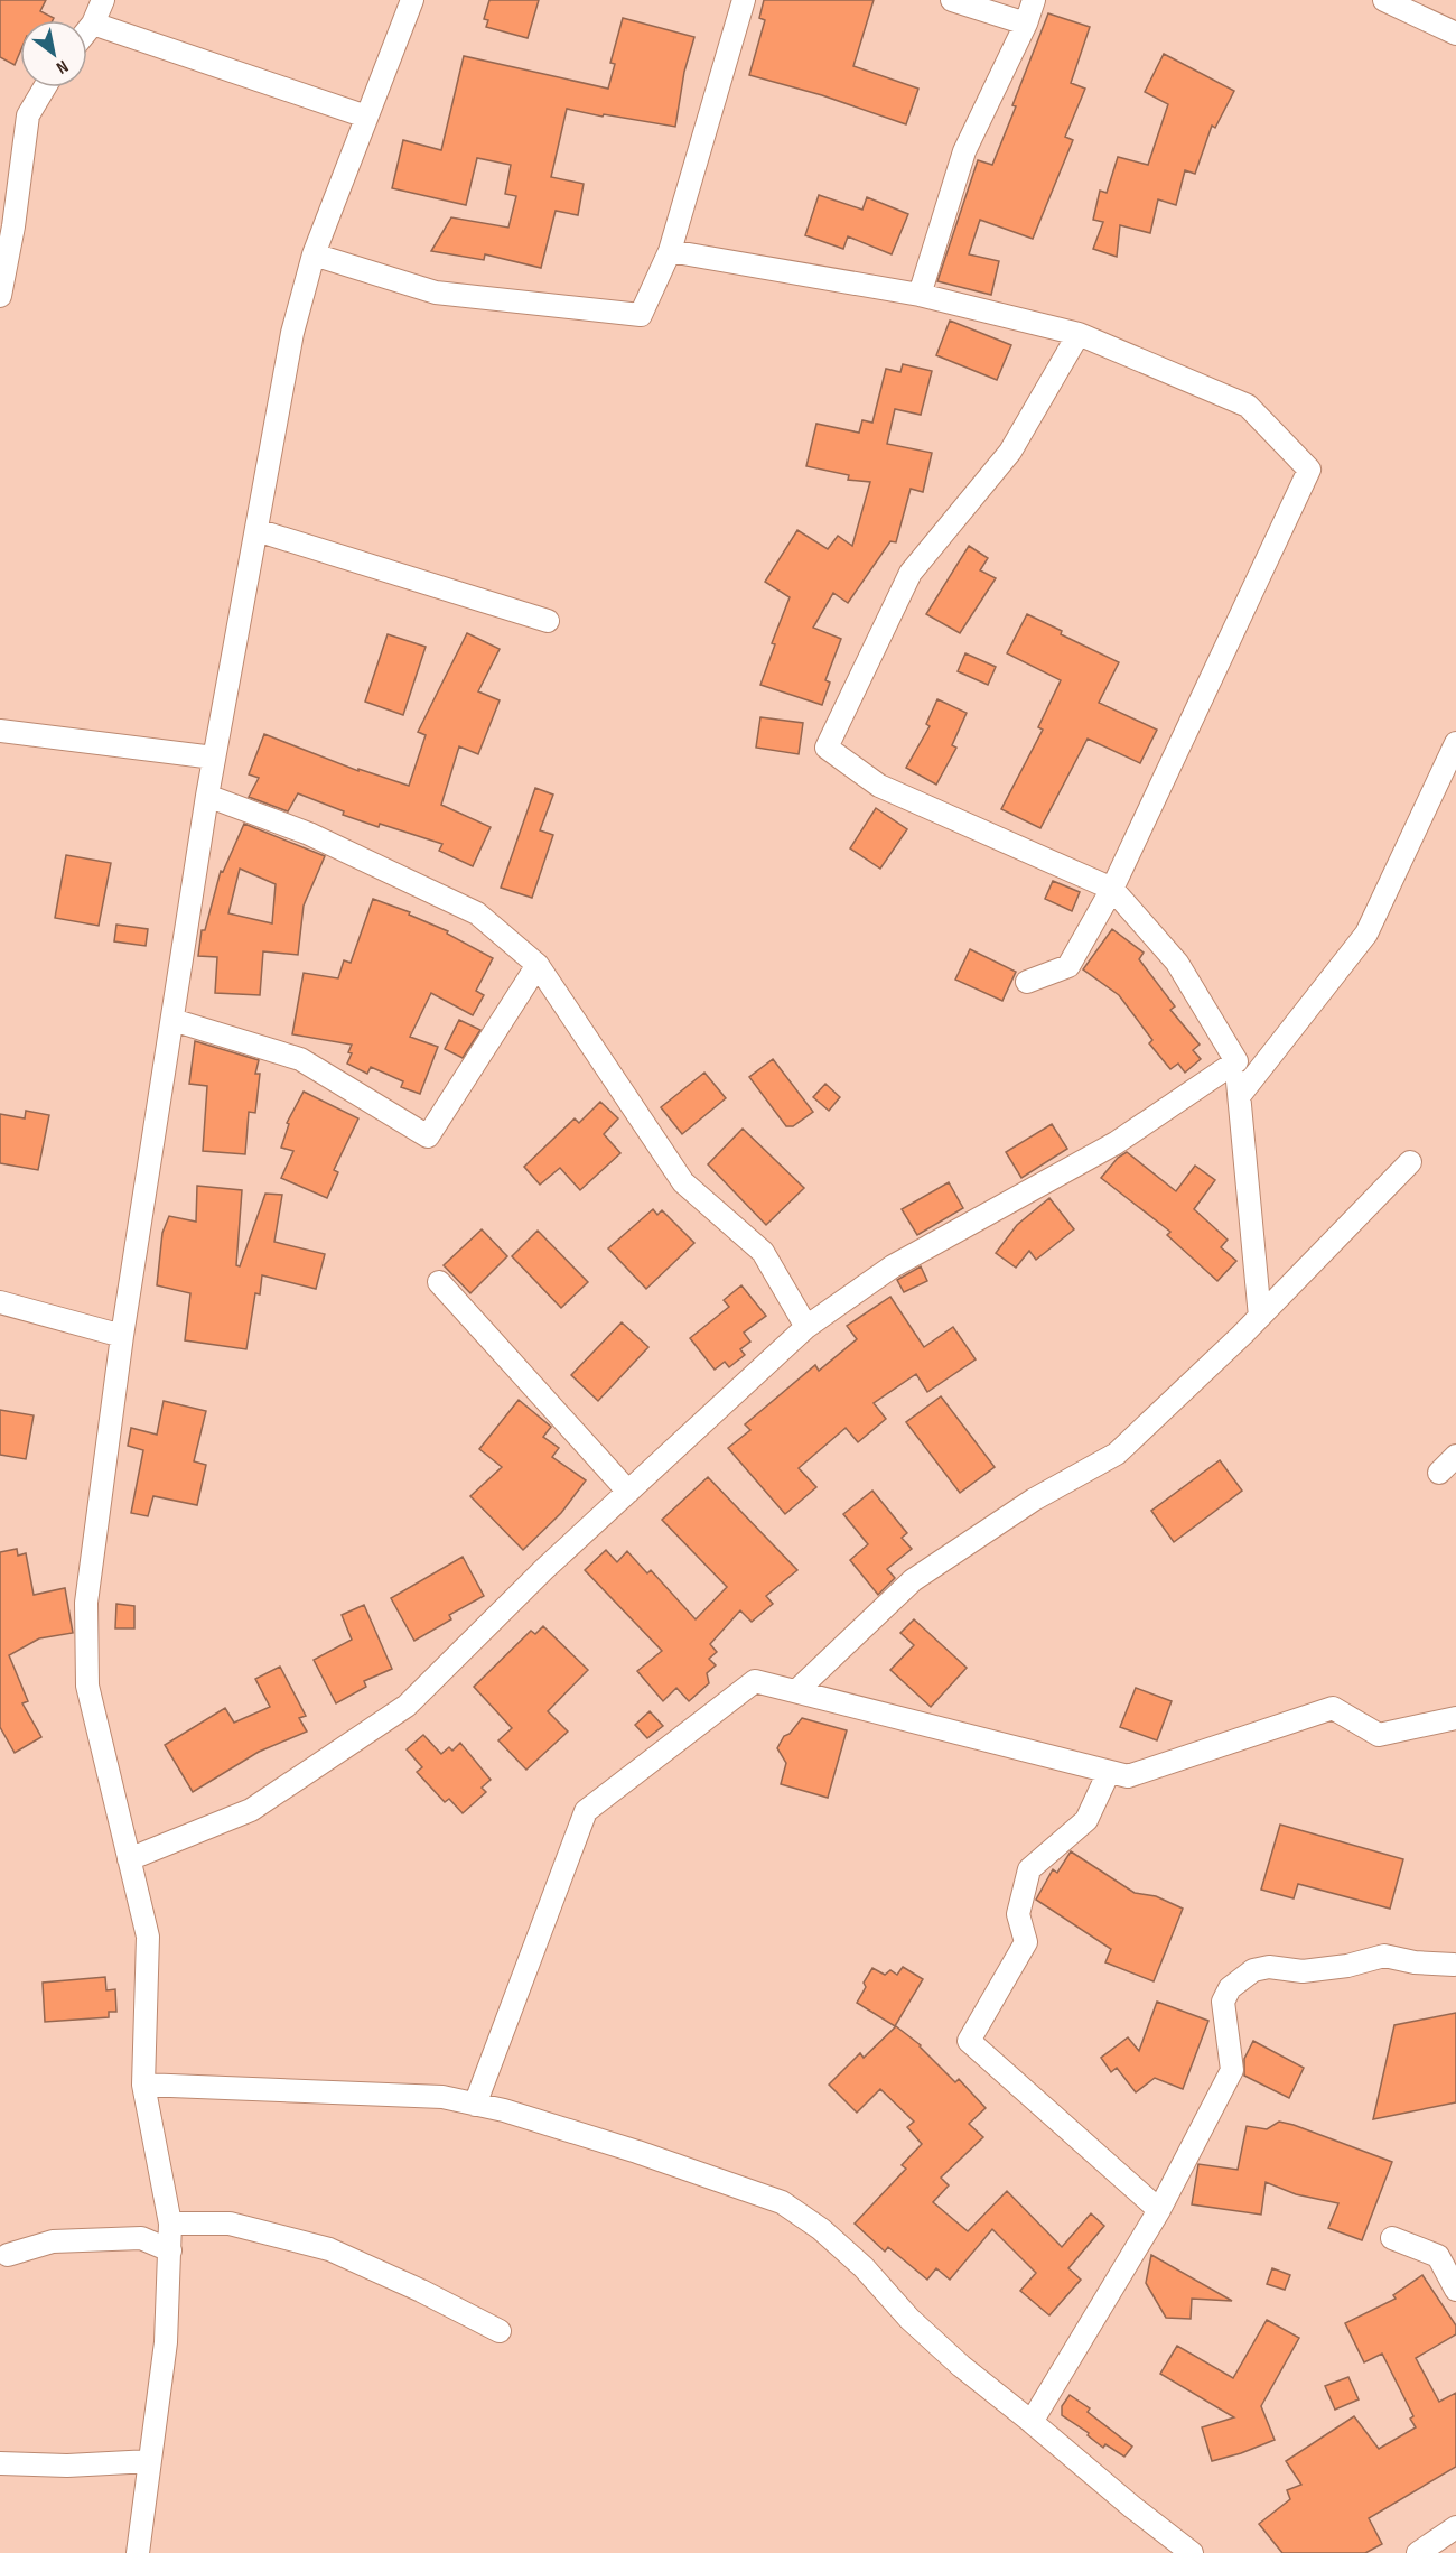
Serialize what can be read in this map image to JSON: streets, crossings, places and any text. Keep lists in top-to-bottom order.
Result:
{
  "north": "bottom right"
}
